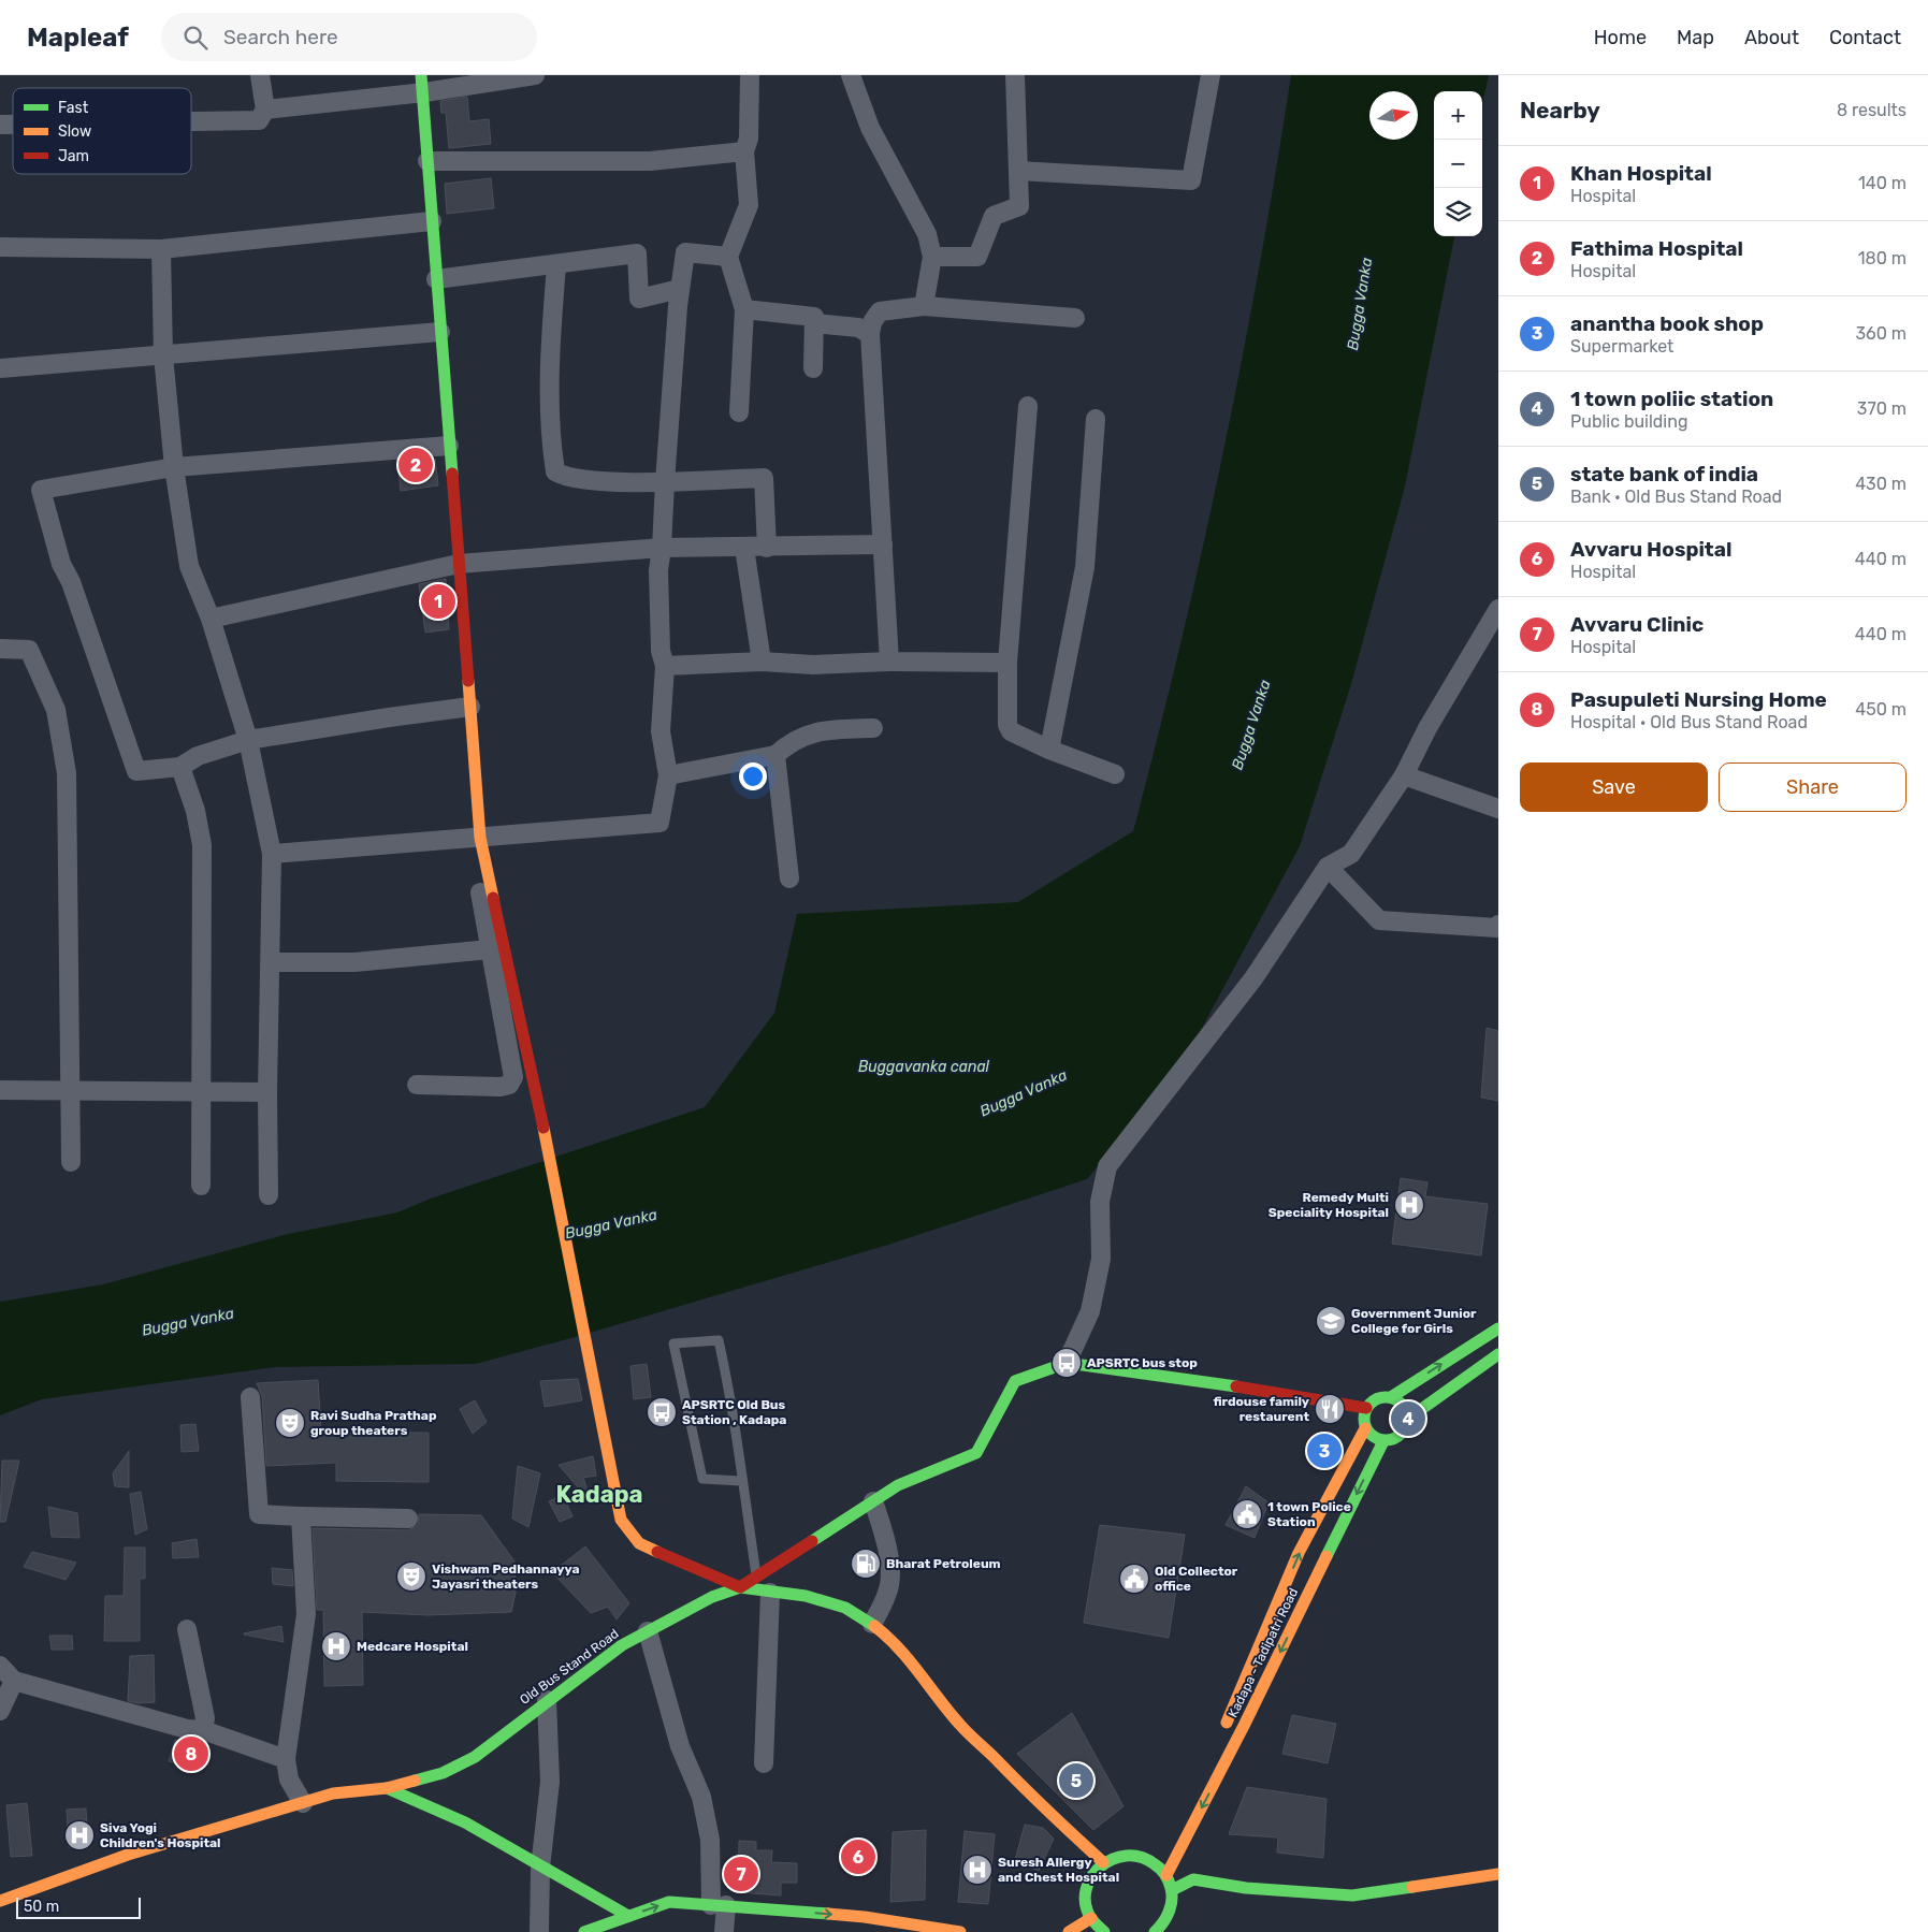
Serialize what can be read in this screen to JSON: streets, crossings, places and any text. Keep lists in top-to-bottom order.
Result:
{
  "streets": {
    "main road": ["Kadapa - Tadipatri Road", "Old Bus Stand Road"]
  },
  "districts": ["Kadapa"],
  "water": ["Bugga Vanka", "Buggavanka canal"],
  "places": {
    "hospital": [
      "Remedy Multi Speciality Hospital",
      "Medcare Hospital",
      "Siva Yogi Children's Hospital",
      "Suresh Allergy and Chest Hospital"
    ],
    "school or university": ["Government Junior College for Girls"],
    "bus stop": ["APSRTC bus stop", "APSRTC Old Bus Station , Kadapa"],
    "restaurant": ["firdouse family restaurent"],
    "theatre": ["Ravi Sudha Prathap group theaters", "Vishwam Pedhannayya Jayasri theaters"],
    "public building": ["1 town Police Station", "Old Collector office"],
    "fuel station": ["Bharat Petroleum"]
  },
  "legend": ["Fast", "Slow", "Jam"],
  "scale_bar": "50 m",
  "north": "right",
  "page": {
    "header": "Mapleaf",
    "search": "Search here",
    "nav": [
      "Home",
      "Map",
      "About",
      "Contact"
    ],
    "heading": ["Nearby", "8 results"],
    "map_buttons": ["+", "−"],
    "list": [
      {
        "mark": "1",
        "name": "Khan Hospital",
        "note": "Hospital",
        "value": "140 m"
      },
      {
        "mark": "2",
        "name": "Fathima Hospital",
        "note": "Hospital",
        "value": "180 m"
      },
      {
        "mark": "3",
        "name": "anantha book shop",
        "note": "Supermarket",
        "value": "360 m"
      },
      {
        "mark": "4",
        "name": "1 town poliic station",
        "note": "Public building",
        "value": "370 m"
      },
      {
        "mark": "5",
        "name": "state bank of india",
        "note": "Bank · Old Bus Stand Road",
        "value": "430 m"
      },
      {
        "mark": "6",
        "name": "Avvaru Hospital",
        "note": "Hospital",
        "value": "440 m"
      },
      {
        "mark": "7",
        "name": "Avvaru Clinic",
        "note": "Hospital",
        "value": "440 m"
      },
      {
        "mark": "8",
        "name": "Pasupuleti Nursing Home",
        "note": "Hospital · Old Bus Stand Road",
        "value": "450 m"
      }
    ],
    "pins": [
      "2",
      "1",
      "4",
      "3",
      "8",
      "5",
      "6",
      "7"
    ],
    "buttons": ["Save", "Share"],
    "scale": "50 m"
  }
}
